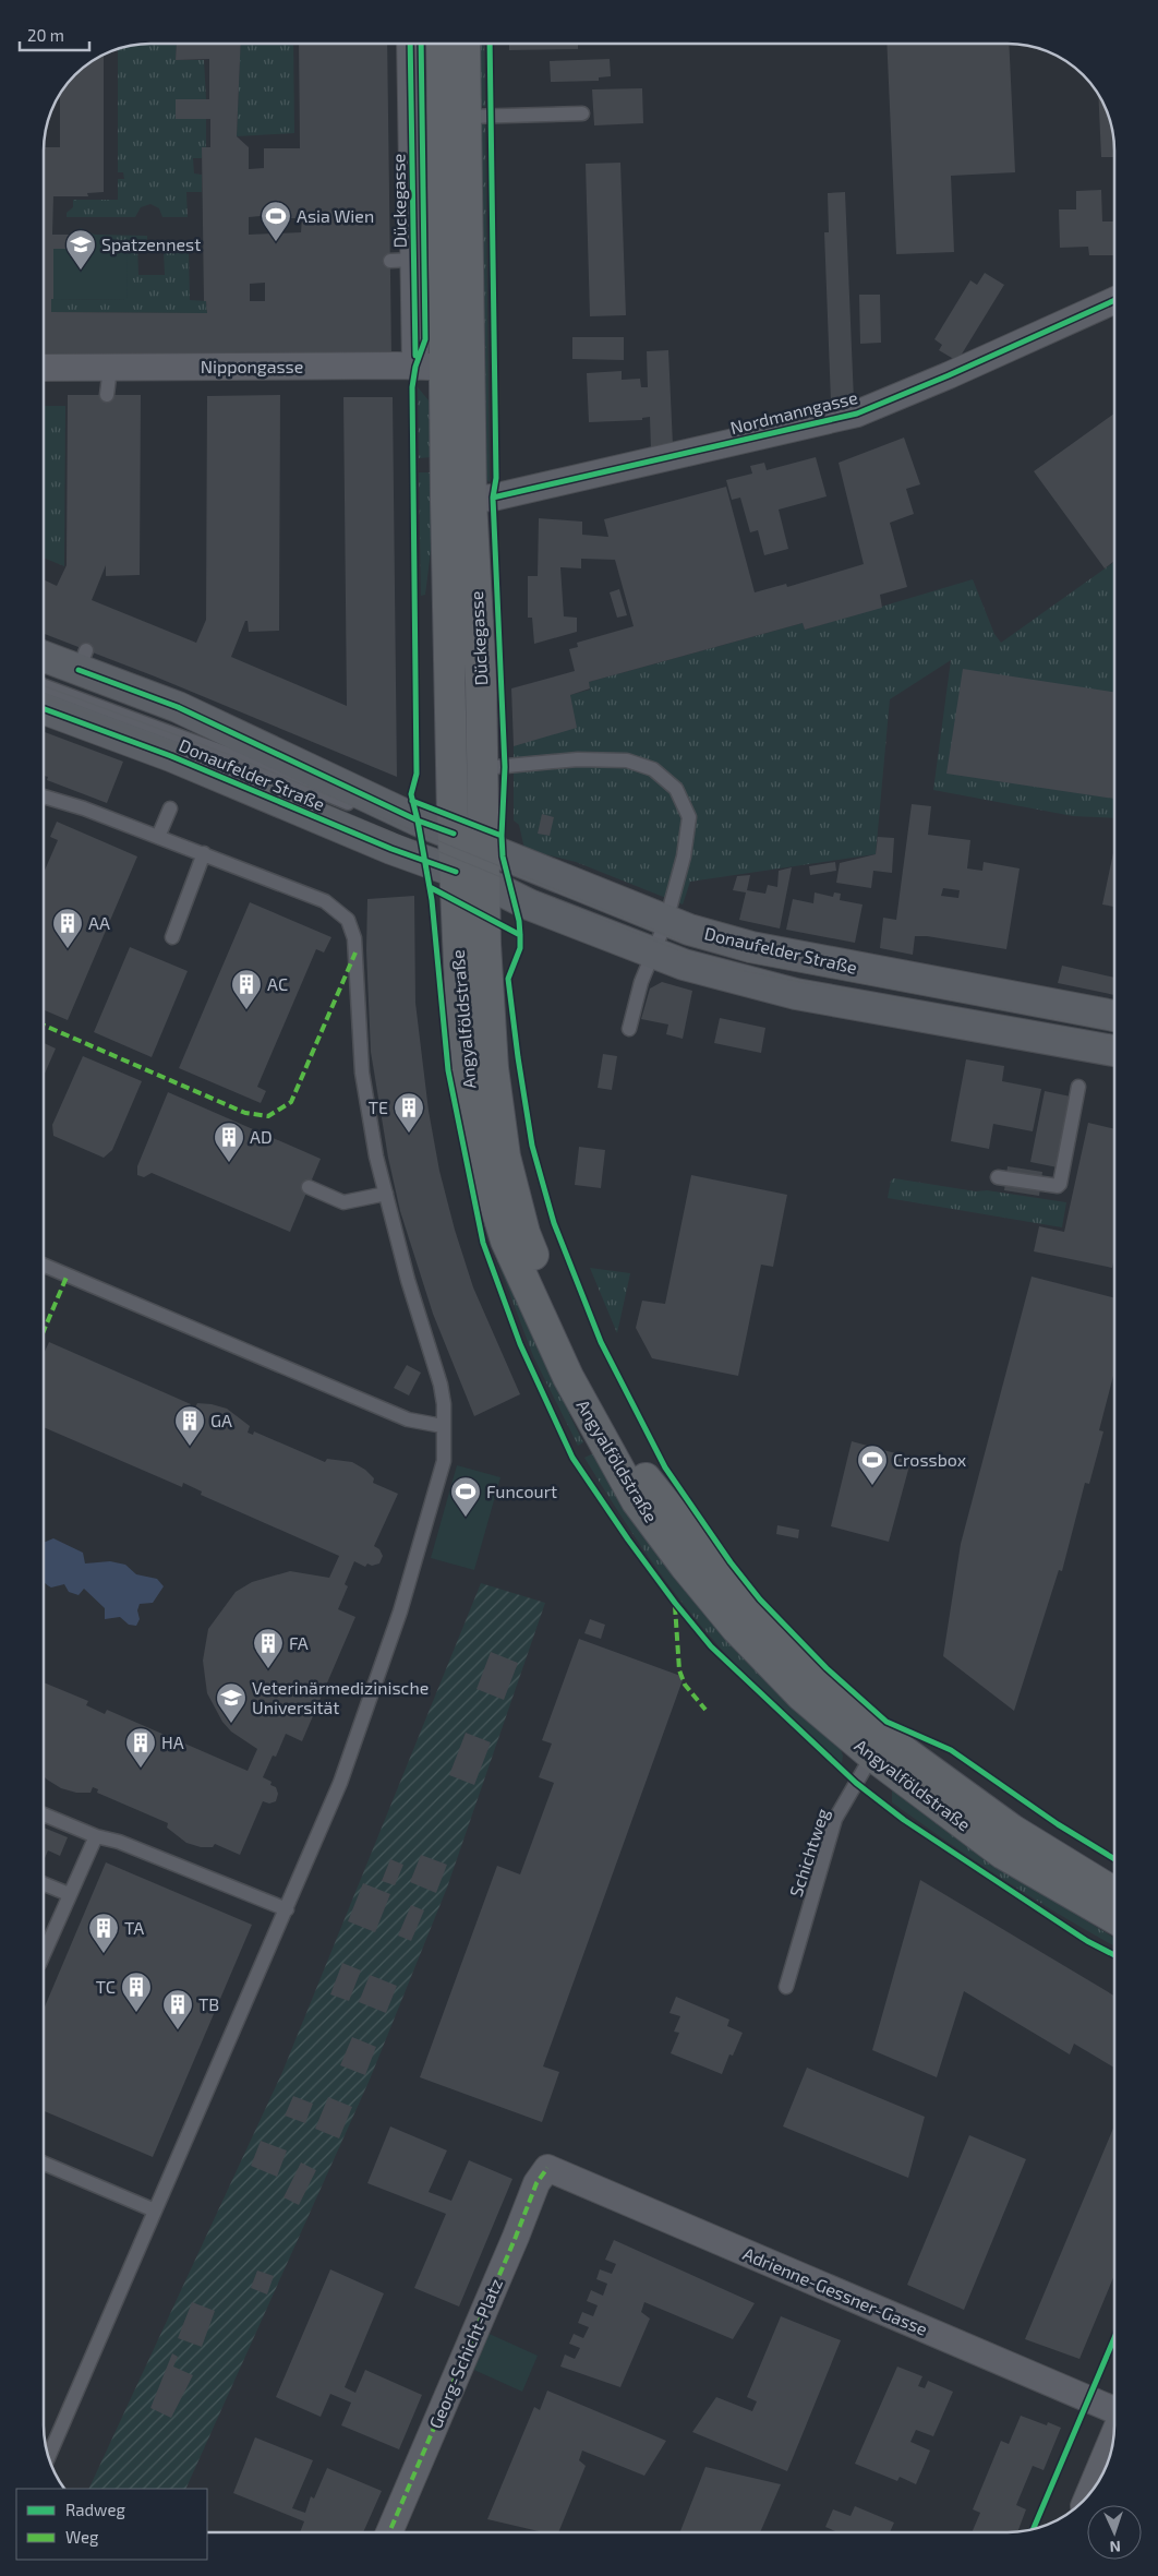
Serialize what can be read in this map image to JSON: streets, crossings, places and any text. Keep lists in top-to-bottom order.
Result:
{
  "streets": {
    "main road": ["Dückegasse", "Donaufelder Straße", "Angyalföldstraße"],
    "street": [
      "Nippongasse",
      "Nordmanngasse",
      "Adrienne-Gessner-Gasse",
      "Georg-Schicht-Platz"
    ],
    "lane": ["Schichtweg"]
  },
  "crossings": [
    ["Dückegasse", "Nippongasse"],
    ["Dückegasse", "Nordmanngasse"],
    ["Dückegasse", "Donaufelder Straße"],
    ["Dückegasse", "Angyalföldstraße"],
    ["Donaufelder Straße", "Angyalföldstraße"],
    ["Angyalföldstraße", "Schichtweg"],
    ["Adrienne-Gessner-Gasse", "Georg-Schicht-Platz"]
  ],
  "places": {
    "sports": ["Asia Wien", "Crossbox", "Funcourt"],
    "school or university": ["Spatzennest", "Veterinärmedizinische Universität"],
    "building": [
      "AA",
      "AC",
      "TE",
      "AD",
      "GA",
      "FA",
      "HA",
      "TA",
      "TC",
      "TB"
    ]
  },
  "legend": ["Radweg", "Weg"],
  "scale_bar": "20 m",
  "north": "bottom"
}
